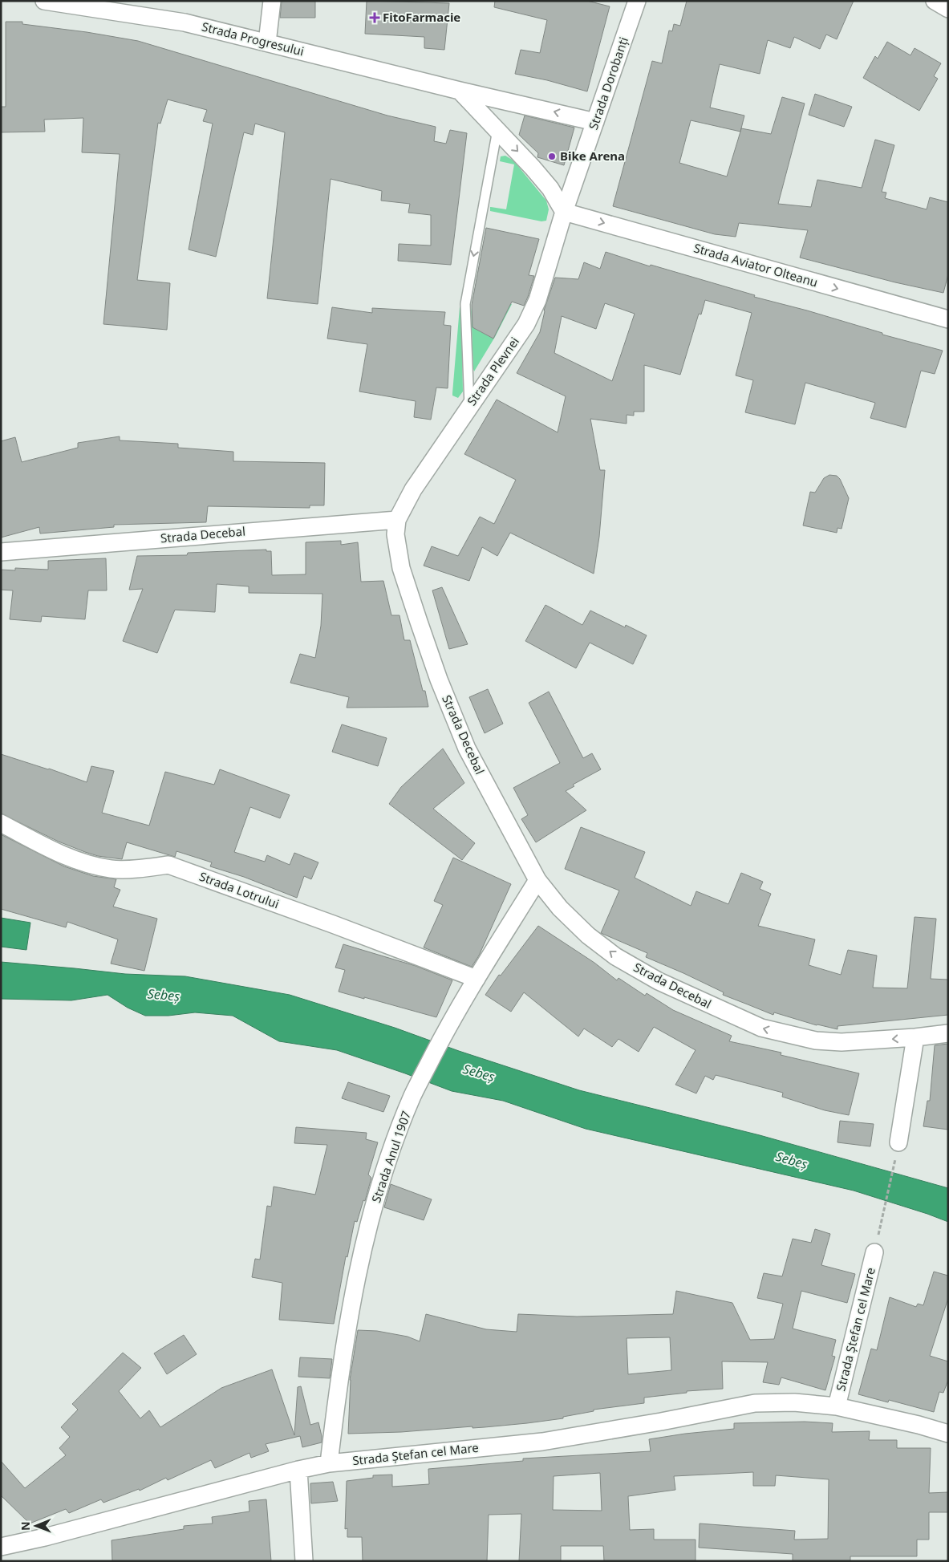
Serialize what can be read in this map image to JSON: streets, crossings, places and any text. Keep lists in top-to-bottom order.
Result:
{
  "streets": {
    "street": [
      "Strada Progresului",
      "Strada Dorobanți",
      "Strada Aviator Olteanu",
      "Strada Plevnei",
      "Strada Decebal",
      "Strada Lotrului",
      "Strada Anul 1907",
      "Strada Ștefan cel Mare"
    ]
  },
  "crossings": [
    ["Strada Progresului", "Strada Dorobanți"],
    ["Strada Dorobanți", "Strada Aviator Olteanu"],
    ["Strada Dorobanți", "Strada Plevnei"],
    ["Strada Aviator Olteanu", "Strada Plevnei"],
    ["Strada Plevnei", "Strada Decebal"],
    ["Strada Decebal", "Strada Anul 1907"],
    ["Strada Lotrului", "Strada Anul 1907"],
    ["Strada Anul 1907", "Strada Ștefan cel Mare"]
  ],
  "one_way": ["Strada Aviator Olteanu"],
  "water": ["Sebeș"],
  "places": {
    "health": ["FitoFarmacie"],
    "other": ["Bike Arena"]
  },
  "north": "left"
}
